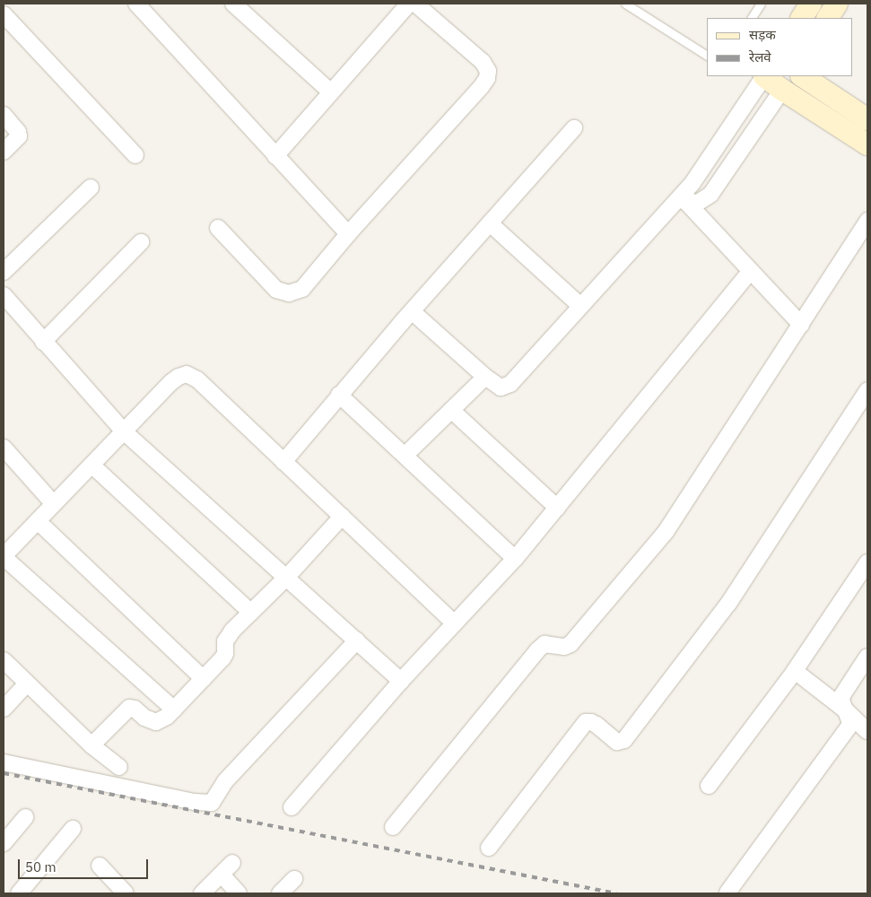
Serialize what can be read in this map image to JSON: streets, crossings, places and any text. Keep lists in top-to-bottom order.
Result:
{
  "legend": ["सड़क", "रेलवे"],
  "scale_bar": "50 m"
}
